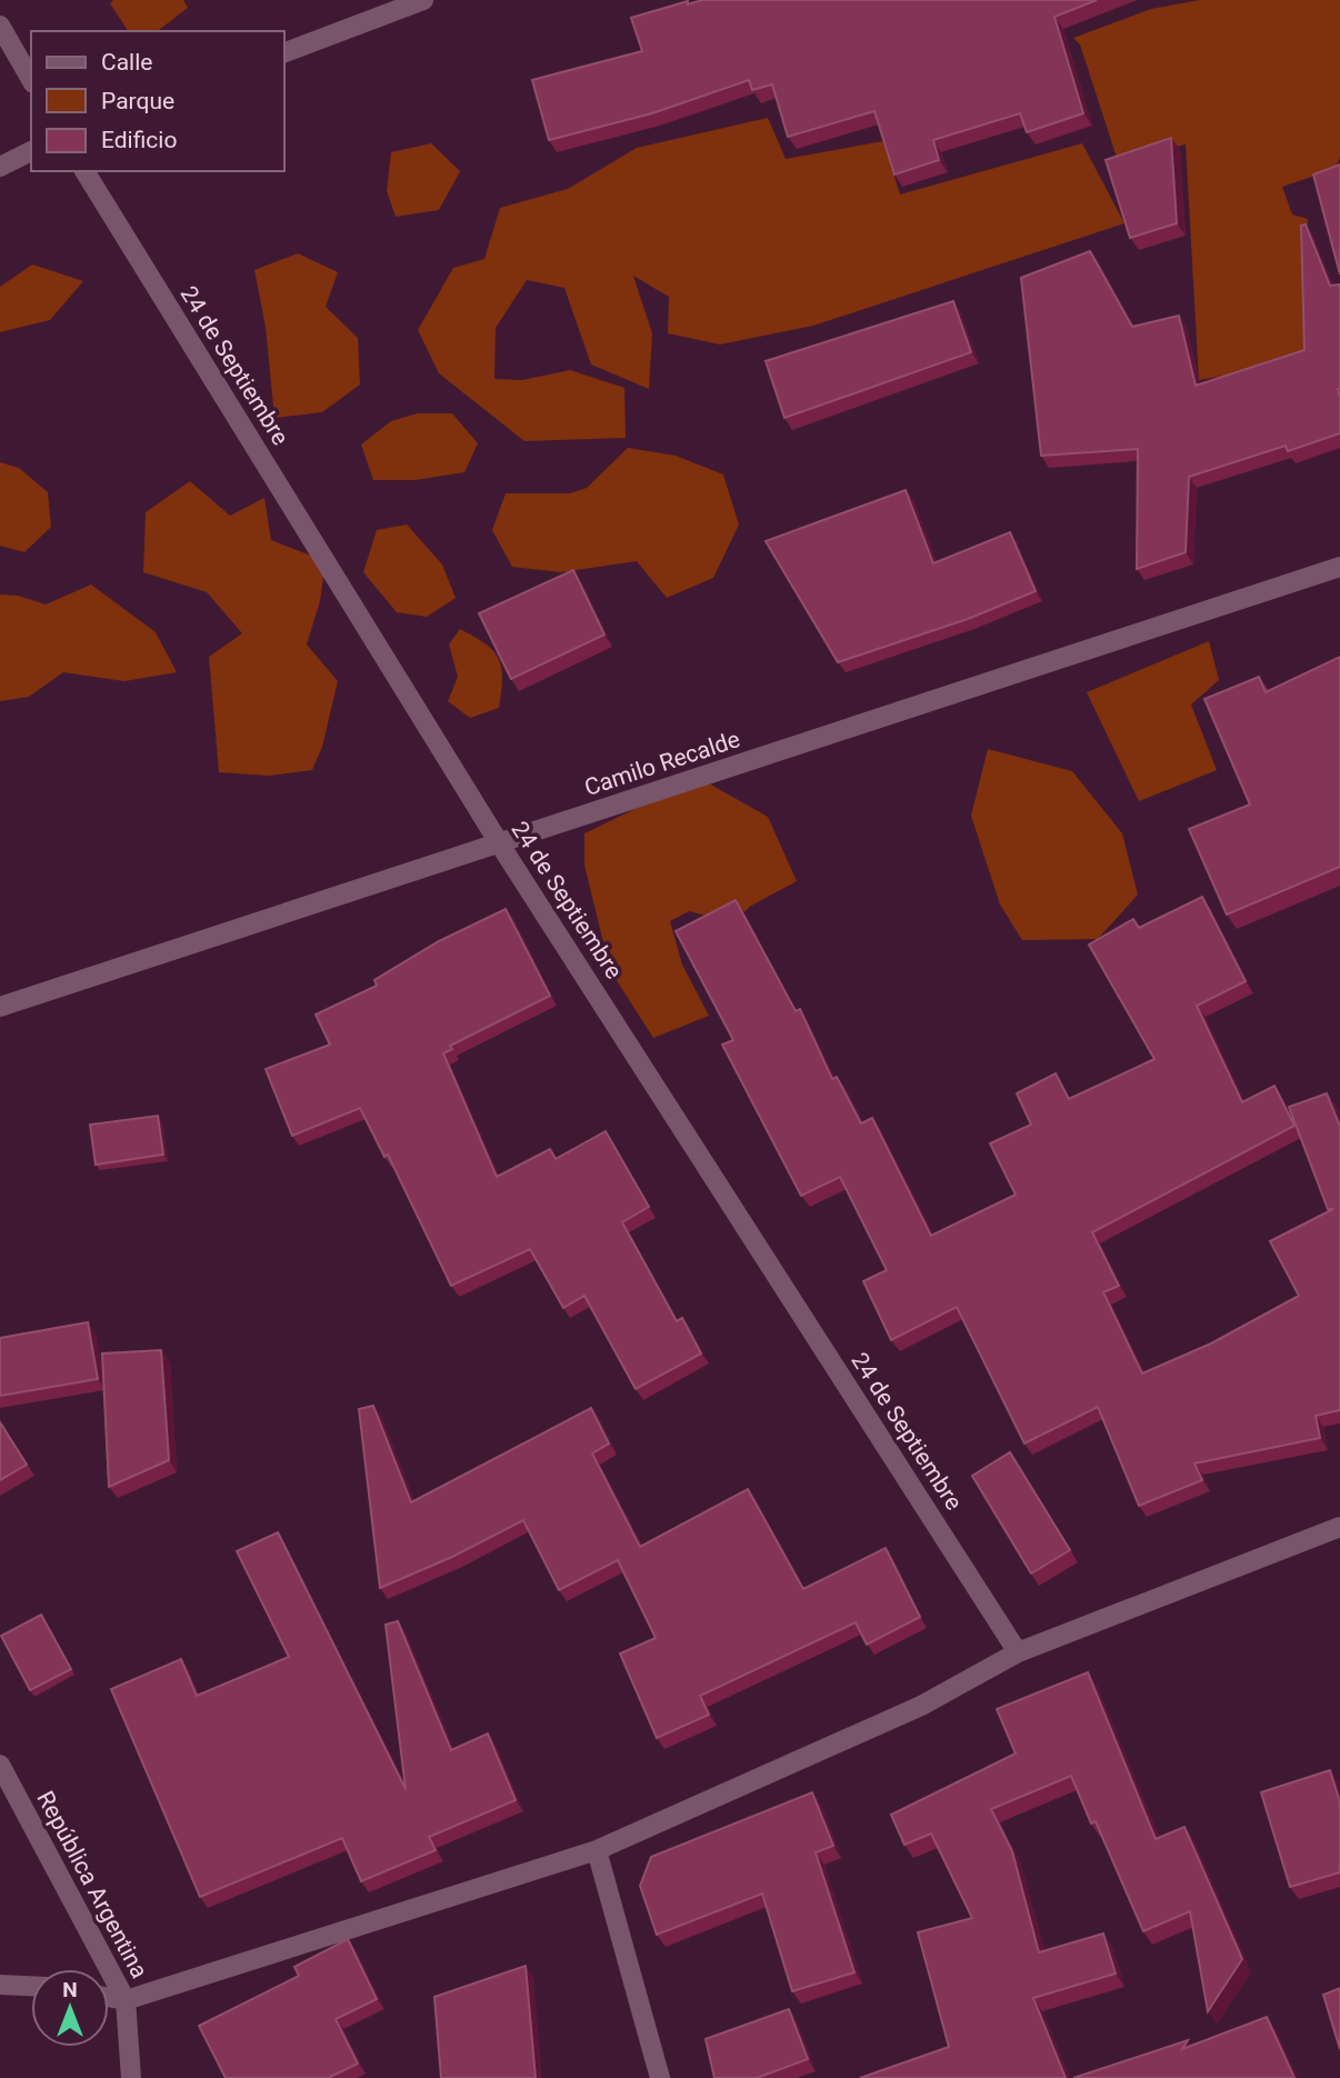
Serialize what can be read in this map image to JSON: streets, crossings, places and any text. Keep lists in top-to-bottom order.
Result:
{
  "streets": {
    "street": ["24 de Septiembre", "Camilo Recalde", "República Argentina"]
  },
  "crossings": [
    ["24 de Septiembre", "Camilo Recalde"]
  ],
  "legend": ["Calle", "Parque", "Edificio"],
  "north": "top"
}
